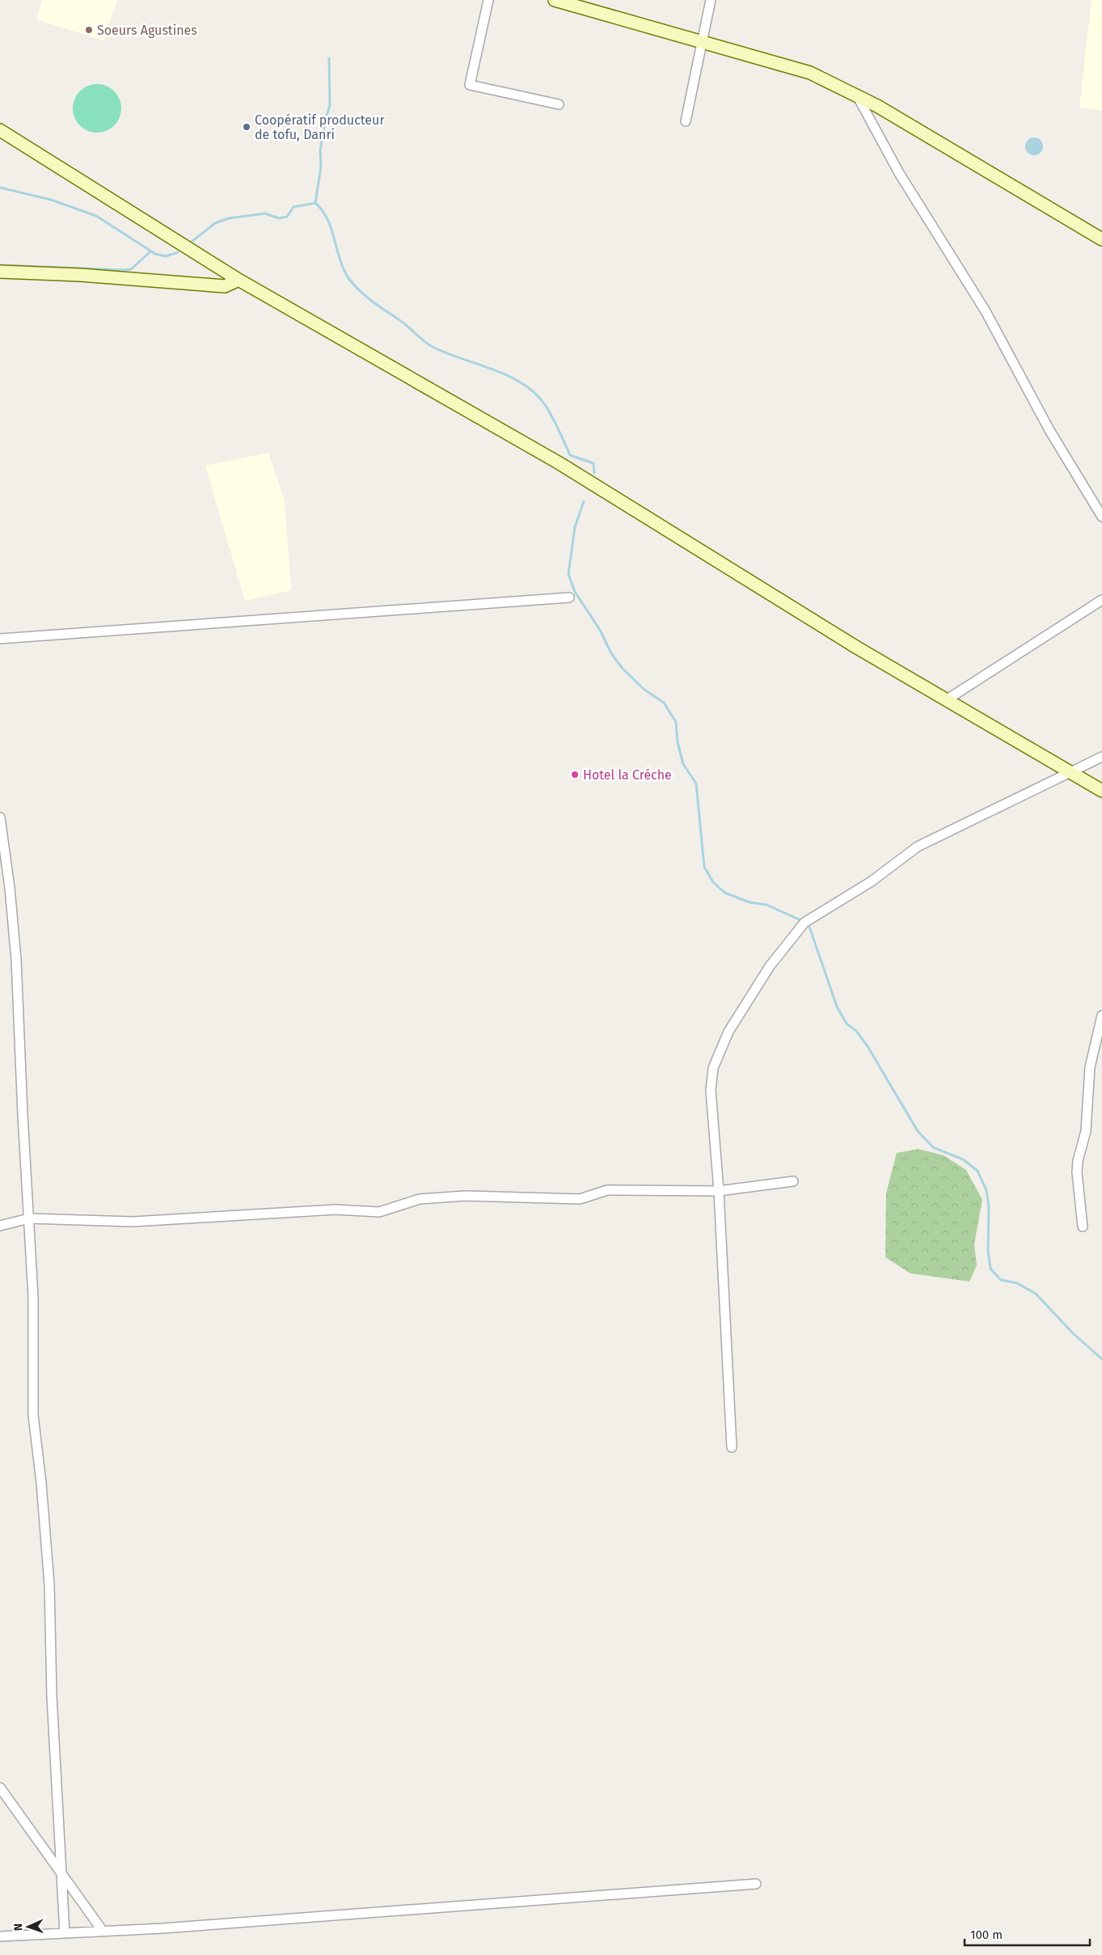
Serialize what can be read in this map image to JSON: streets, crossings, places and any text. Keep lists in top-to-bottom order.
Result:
{
  "places": ["Soeurs Agustines", "Coopératif producteur de tofu, Danri", "Hotel la Créche"],
  "scale_bar": "100 m",
  "north": "left"
}
